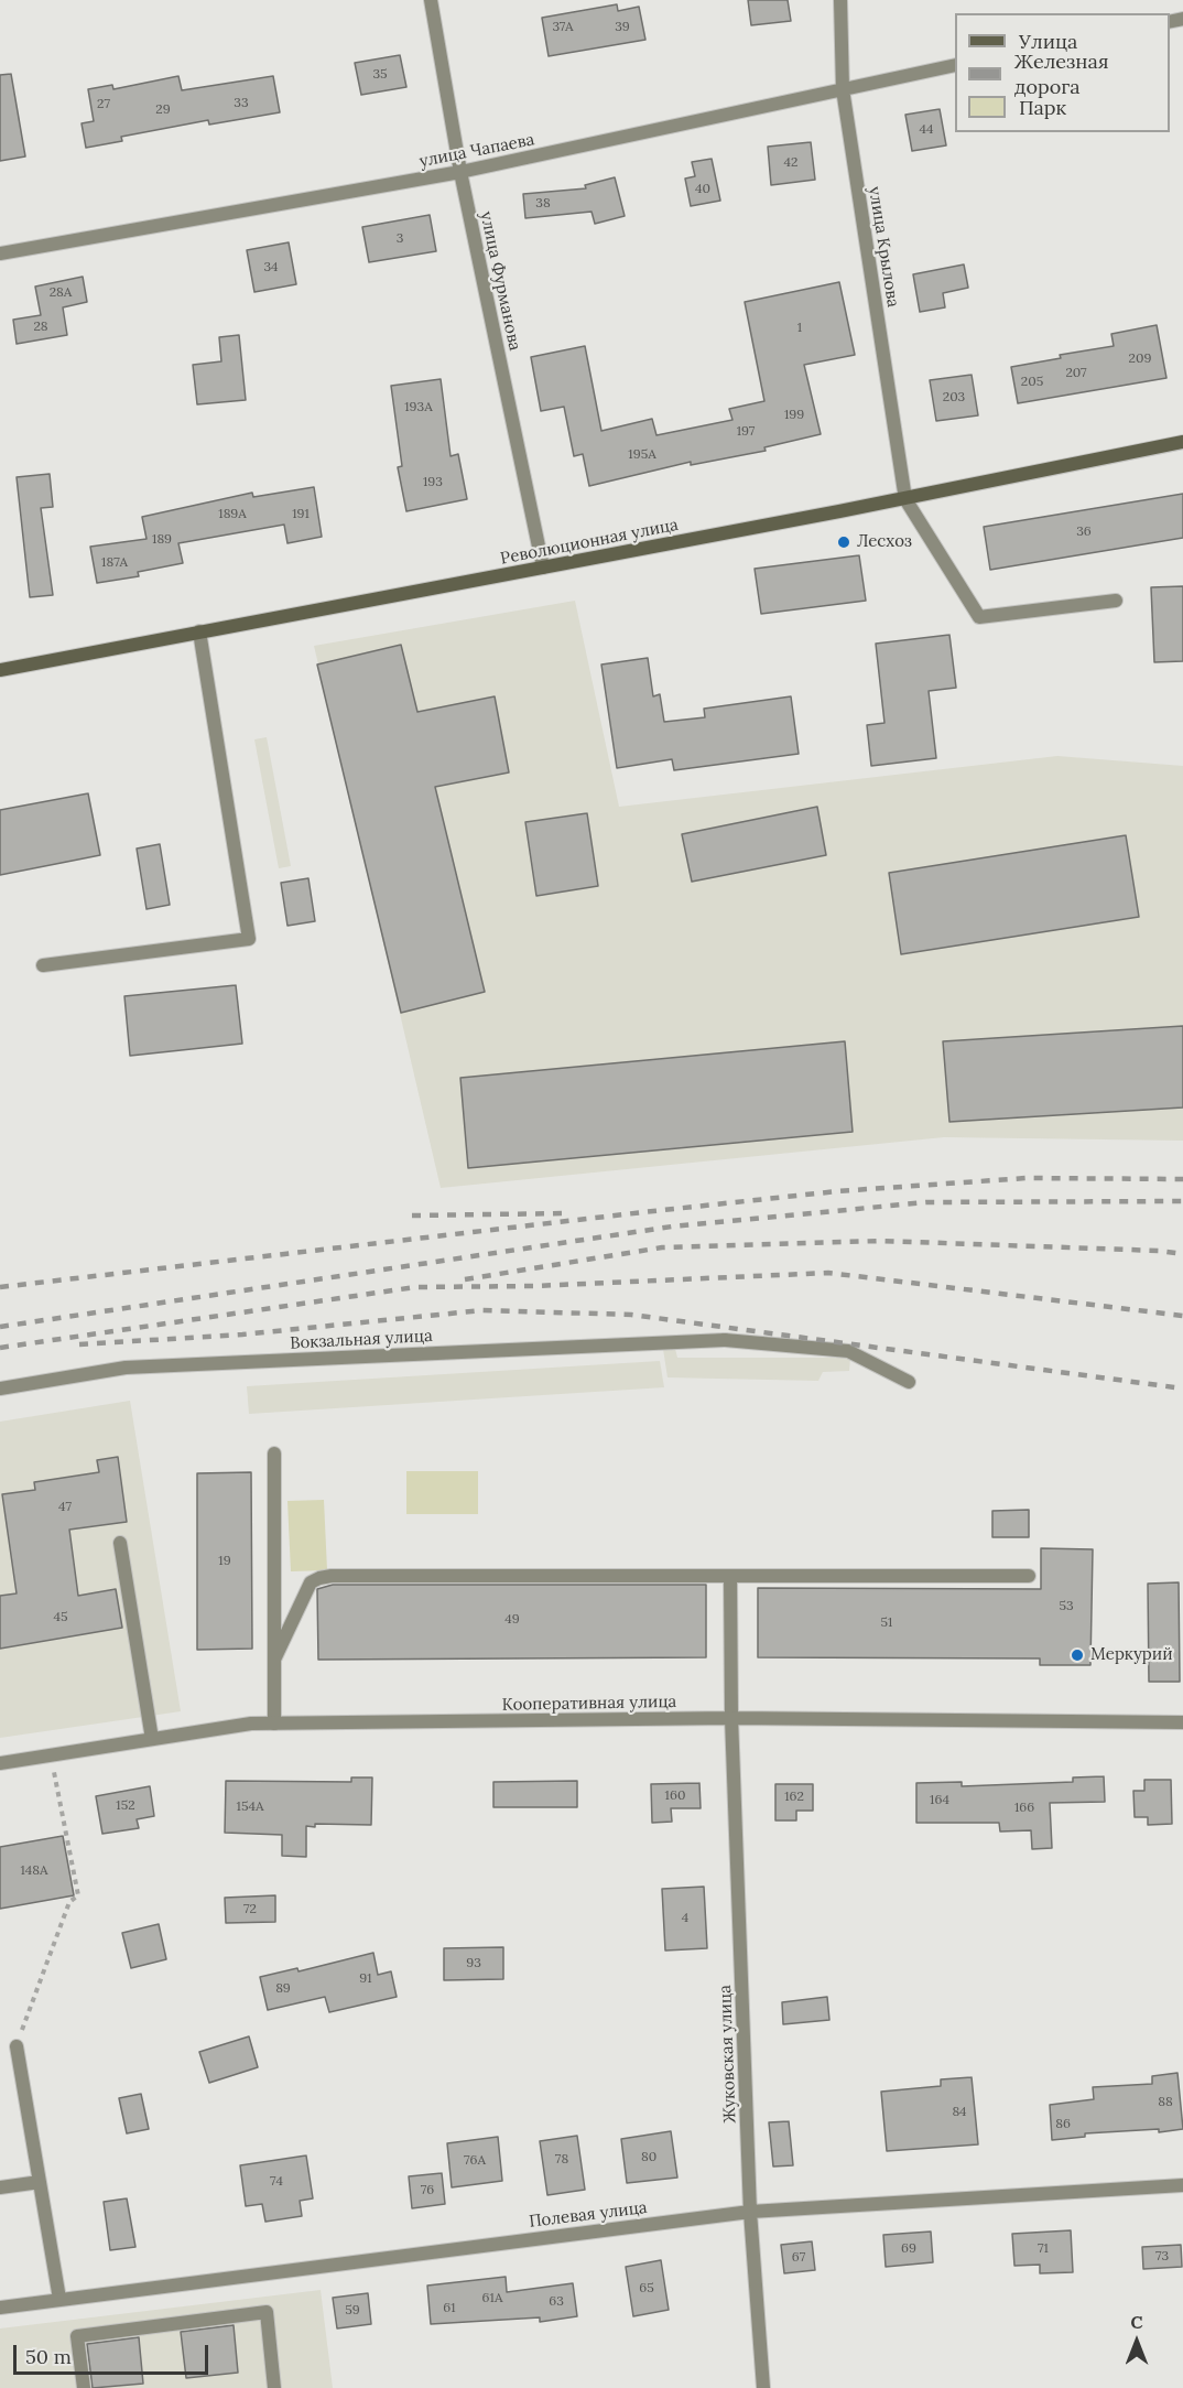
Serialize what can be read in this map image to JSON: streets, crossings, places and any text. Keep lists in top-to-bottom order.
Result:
{
  "streets": {
    "main road": ["Революционная улица"],
    "street": [
      "улица Чапаева",
      "улица Крылова",
      "улица Фурманова",
      "Вокзальная улица",
      "Кооперативная улица",
      "Жуковская улица",
      "Полевая улица"
    ]
  },
  "crossings": [
    ["улица Чапаева", "улица Крылова"],
    ["улица Чапаева", "улица Фурманова"],
    ["улица Крылова", "Революционная улица"],
    ["улица Фурманова", "Революционная улица"],
    ["Кооперативная улица", "Жуковская улица"],
    ["Жуковская улица", "Полевая улица"]
  ],
  "places": ["Лесхоз", "Меркурий"],
  "house_numbers": [
    "37А",
    "39",
    "35",
    "33",
    "27",
    "29",
    "44",
    "42",
    "40",
    "38",
    "3",
    "34",
    "28А",
    "28",
    "1",
    "209",
    "207",
    "205",
    "203",
    "193А",
    "199",
    "197",
    "195А",
    "193",
    "189А",
    "191",
    "36",
    "189",
    "187А",
    "47",
    "19",
    "53",
    "45",
    "49",
    "51",
    "160",
    "162",
    "164",
    "152",
    "154А",
    "166",
    "148А",
    "72",
    "4",
    "93",
    "91",
    "89",
    "88",
    "84",
    "86",
    "80",
    "78",
    "76А",
    "74",
    "76",
    "69",
    "71",
    "73",
    "67",
    "65",
    "61А",
    "63",
    "61",
    "59"
  ],
  "legend": ["Улица", "Железная дорога", "Парк"],
  "scale_bar": "50 m",
  "north": "top"
}
